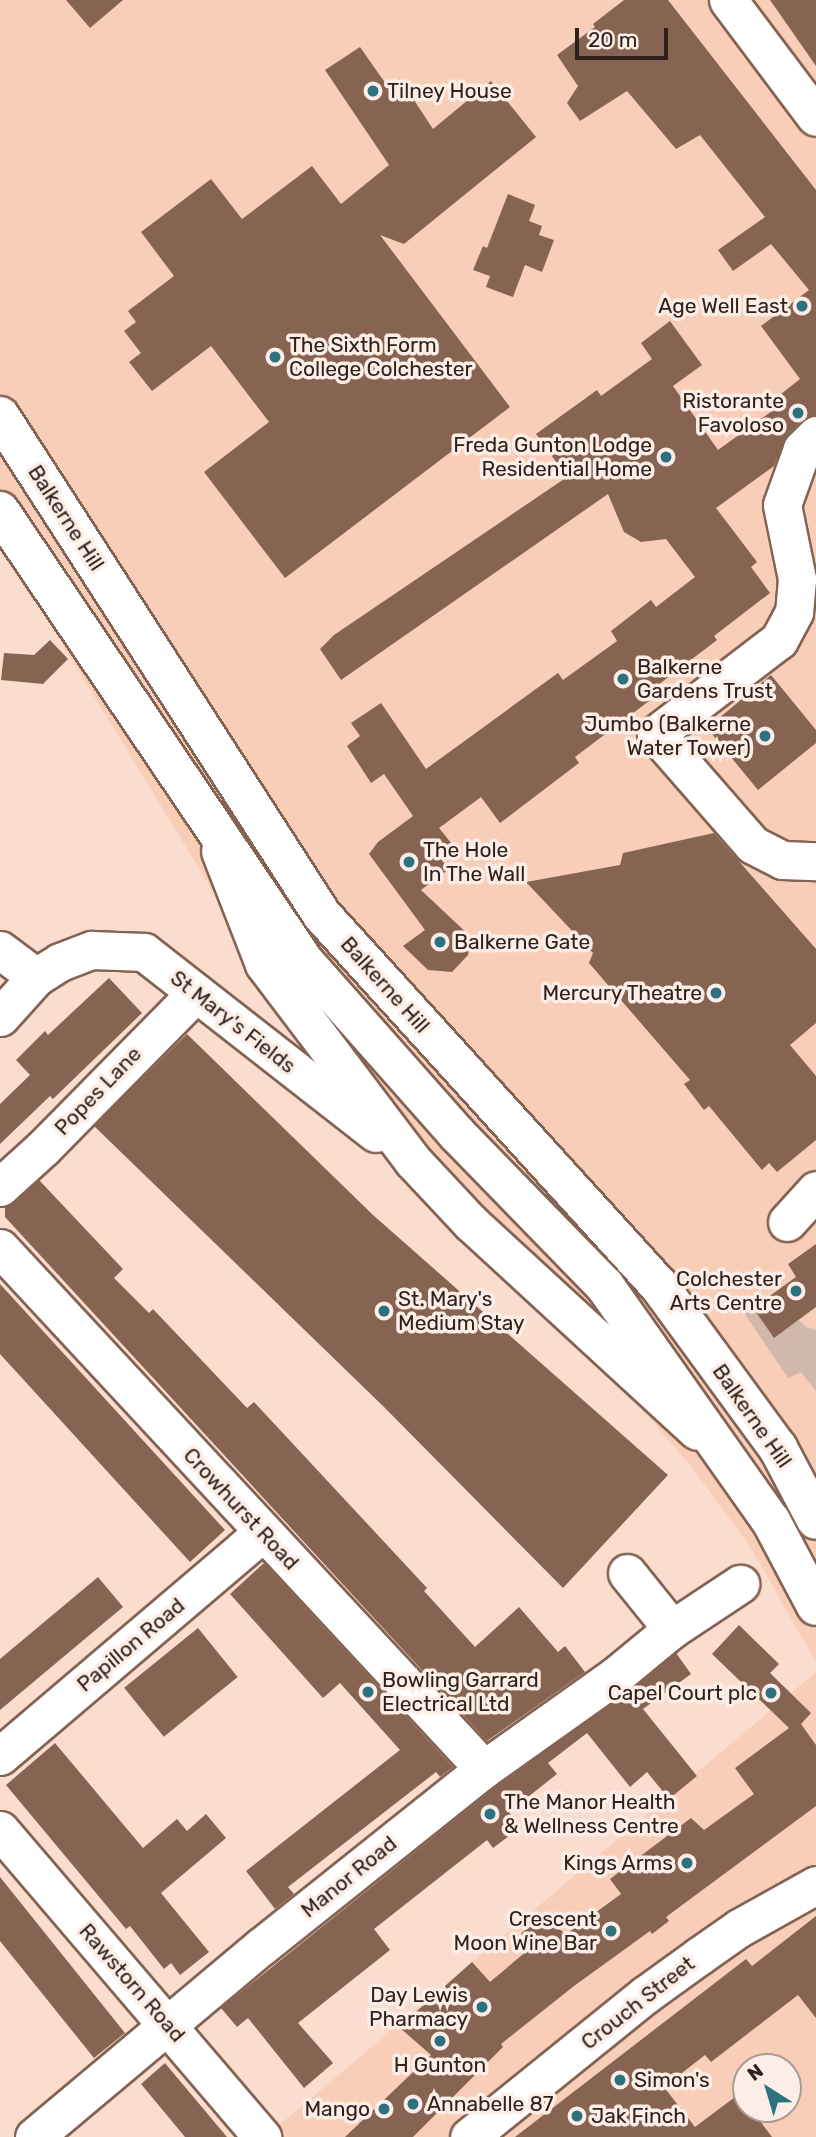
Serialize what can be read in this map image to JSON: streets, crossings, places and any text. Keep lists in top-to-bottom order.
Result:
{
  "streets": {
    "main road": ["Balkerne Hill"],
    "street": [
      "St Mary's Fields",
      "Popes Lane",
      "Crowhurst Road",
      "Papillon Road",
      "Manor Road",
      "Rawstorn Road",
      "Crouch Street"
    ]
  },
  "crossings": [
    ["St Mary's Fields", "Popes Lane"],
    ["Crowhurst Road", "Papillon Road"],
    ["Crowhurst Road", "Manor Road"],
    ["Manor Road", "Rawstorn Road"]
  ],
  "places": [
    "Tilney House",
    "Age Well East",
    "The Sixth Form College Colchester",
    "Ristorante Favoloso",
    "Freda Gunton Lodge Residential Home",
    "Balkerne Gardens Trust",
    "Jumbo (Balkerne Water Tower)",
    "The Hole In The Wall",
    "Balkerne Gate",
    "Mercury Theatre",
    "Colchester Arts Centre",
    "St. Mary's Medium Stay",
    "Bowling Garrard Electrical Ltd",
    "Capel Court plc",
    "The Manor Health & Wellness Centre",
    "Kings Arms",
    "Crescent Moon Wine Bar",
    "Day Lewis Pharmacy",
    "H Gunton",
    "Simon's",
    "Annabelle 87",
    "Mango",
    "Jak Finch"
  ],
  "scale_bar": "20 m",
  "north": "top left"
}
